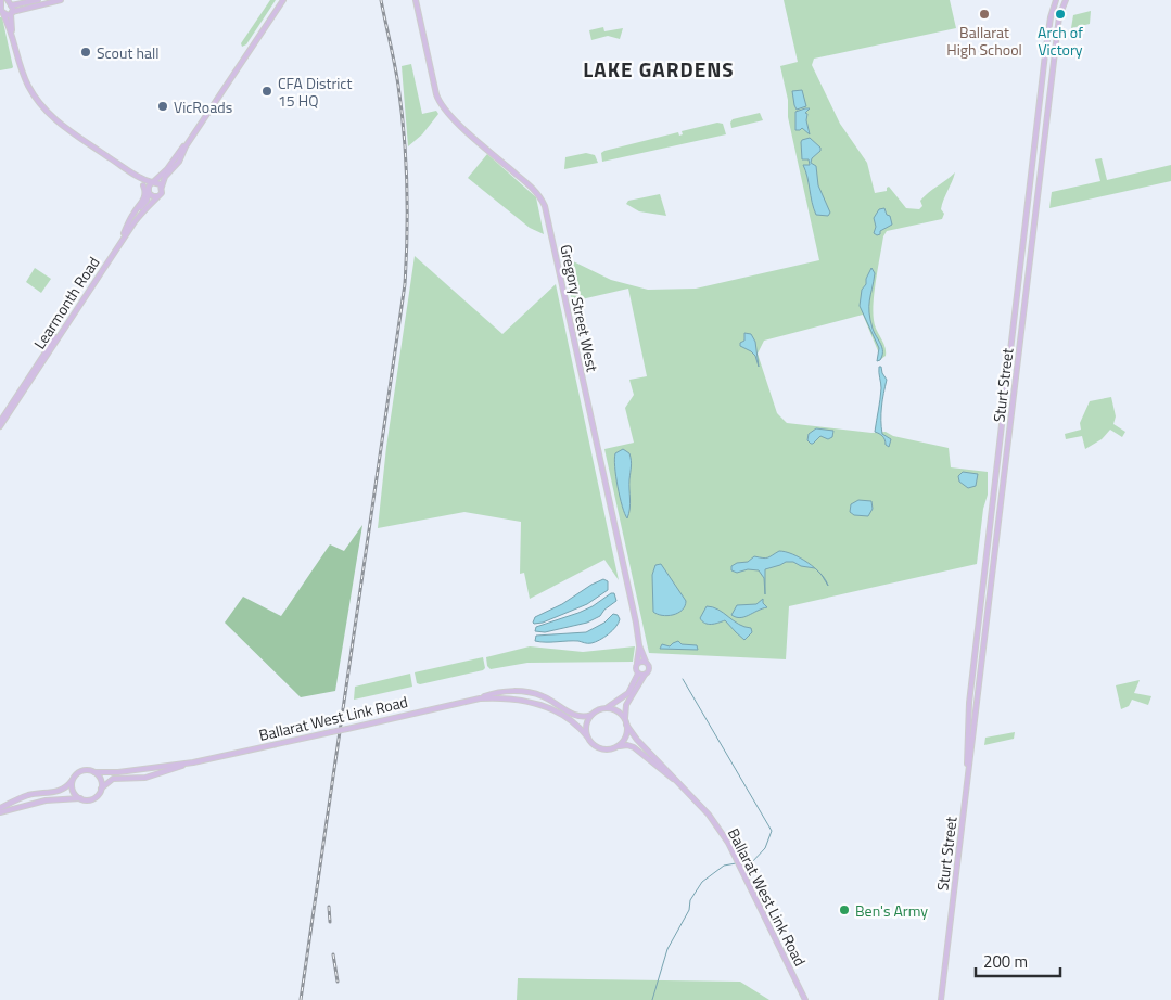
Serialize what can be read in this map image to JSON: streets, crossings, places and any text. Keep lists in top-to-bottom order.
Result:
{
  "streets": {
    "main road": [
      "Learmonth Road",
      "Gregory Street West",
      "Sturt Street",
      "Ballarat West Link Road"
    ]
  },
  "districts": ["LAKE GARDENS"],
  "places": [
    "Ballarat High School",
    "Arch of Victory",
    "Scout hall",
    "CFA District 15 HQ",
    "VicRoads",
    "Ben's Army"
  ],
  "scale_bar": "200 m"
}
